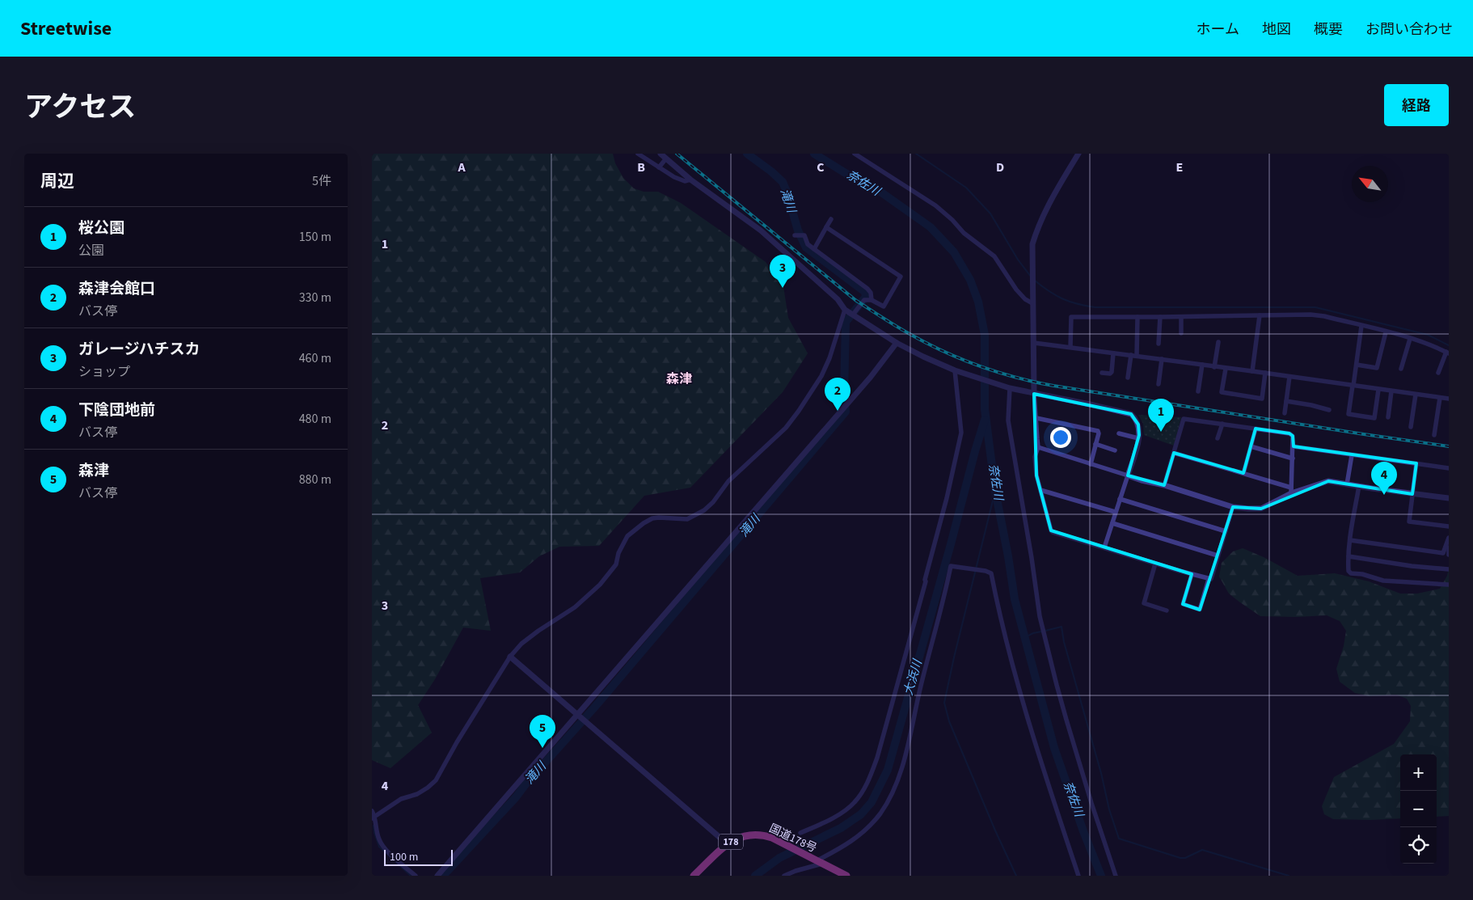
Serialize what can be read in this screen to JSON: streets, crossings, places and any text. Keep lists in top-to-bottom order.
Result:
{
  "streets": {
    "highway": ["国道178号", "178"]
  },
  "districts": ["森津"],
  "water": ["奈佐川", "滝川", "大浜川"],
  "scale_bar": "100 m",
  "north": "top left",
  "page": {
    "header": "Streetwise",
    "nav": [
      "ホーム",
      "地図",
      "概要",
      "お問い合わせ"
    ],
    "title": "アクセス",
    "buttons": "経路",
    "heading": ["周辺", "5件"],
    "list": [
      {
        "mark": "1",
        "name": "桜公園",
        "note": "公園",
        "value": "150 m"
      },
      {
        "mark": "2",
        "name": "森津会館口",
        "note": "バス停",
        "value": "330 m"
      },
      {
        "mark": "3",
        "name": "ガレージハチスカ",
        "note": "ショップ",
        "value": "460 m"
      },
      {
        "mark": "4",
        "name": "下陰団地前",
        "note": "バス停",
        "value": "480 m"
      },
      {
        "mark": "5",
        "name": "森津",
        "note": "バス停",
        "value": "880 m"
      }
    ],
    "pins": [
      "3",
      "2",
      "1",
      "4",
      "5"
    ],
    "map_buttons": ["+", "−"],
    "scale": "100 m"
  },
  "grid": {
    "columns": [
      "A",
      "B",
      "C",
      "D",
      "E"
    ],
    "rows": [
      "1",
      "2",
      "3",
      "4"
    ]
  }
}
